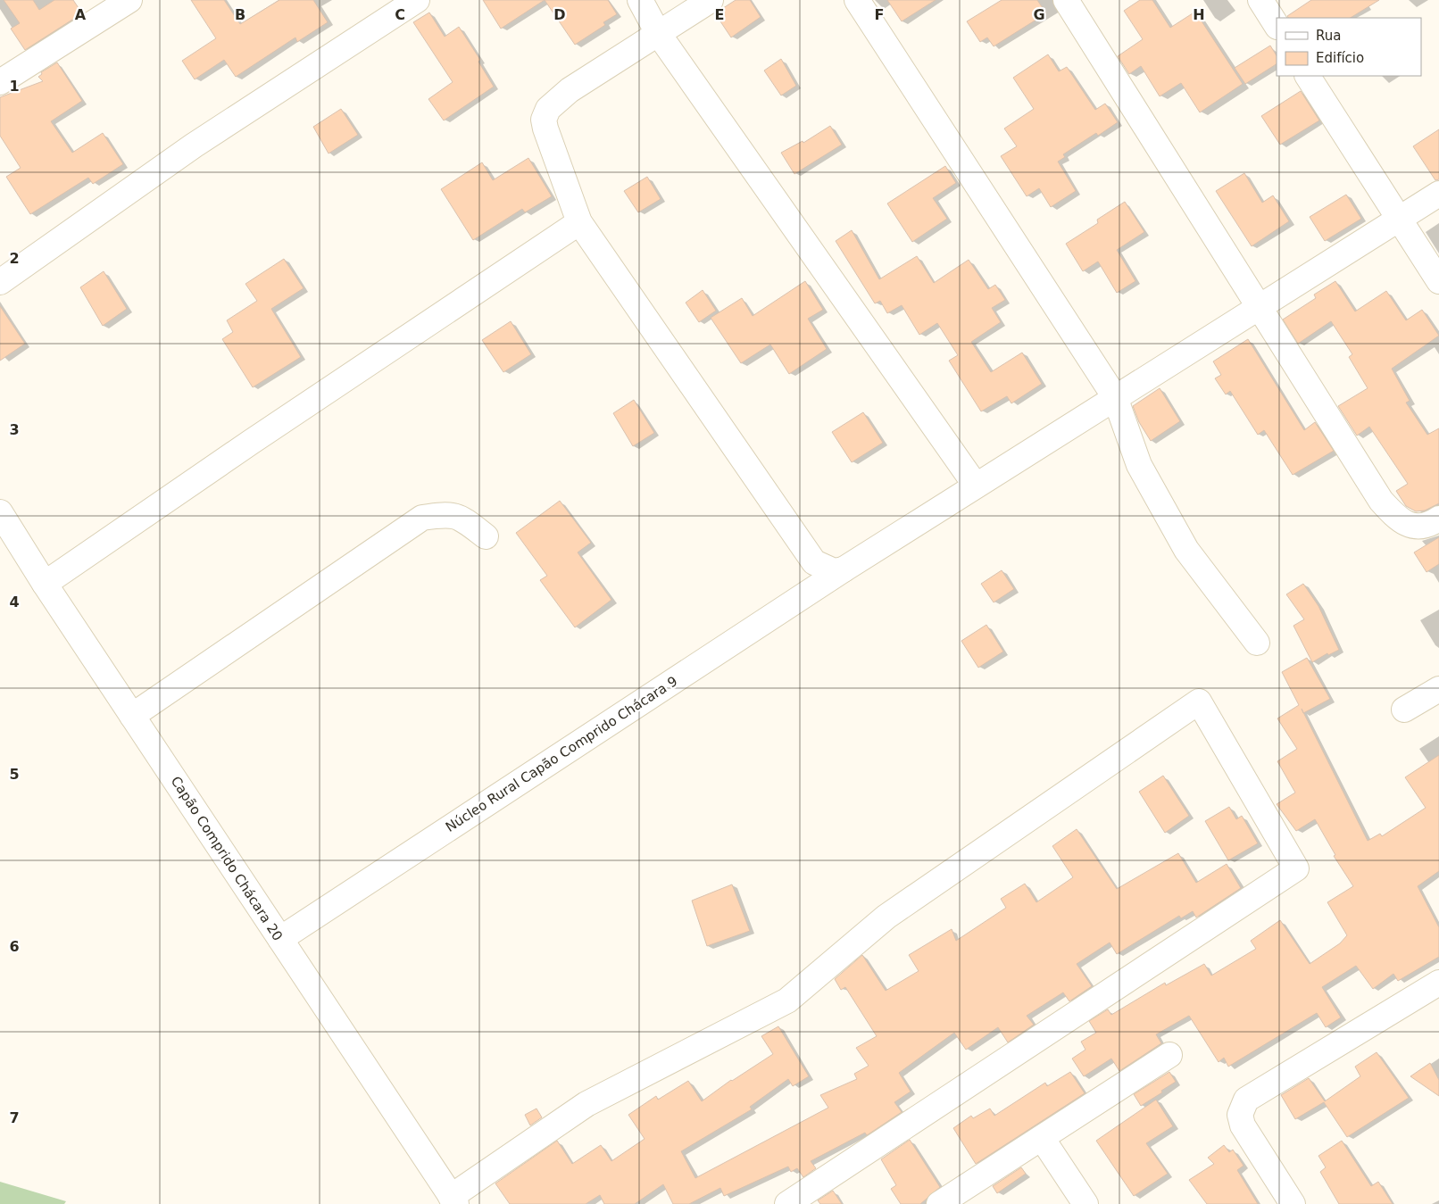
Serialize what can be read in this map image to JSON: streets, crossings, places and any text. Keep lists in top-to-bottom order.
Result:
{
  "streets": {
    "street": ["Núcleo Rural Capão Comprido Chácara 9", "Capão Comprido Chácara 20"]
  },
  "crossings": [
    ["Núcleo Rural Capão Comprido Chácara 9", "Capão Comprido Chácara 20"]
  ],
  "legend": ["Rua", "Edifício"],
  "grid": {
    "columns": [
      "A",
      "B",
      "C",
      "D",
      "E",
      "F",
      "G",
      "H"
    ],
    "rows": [
      "1",
      "2",
      "3",
      "4",
      "5",
      "6",
      "7"
    ]
  }
}
